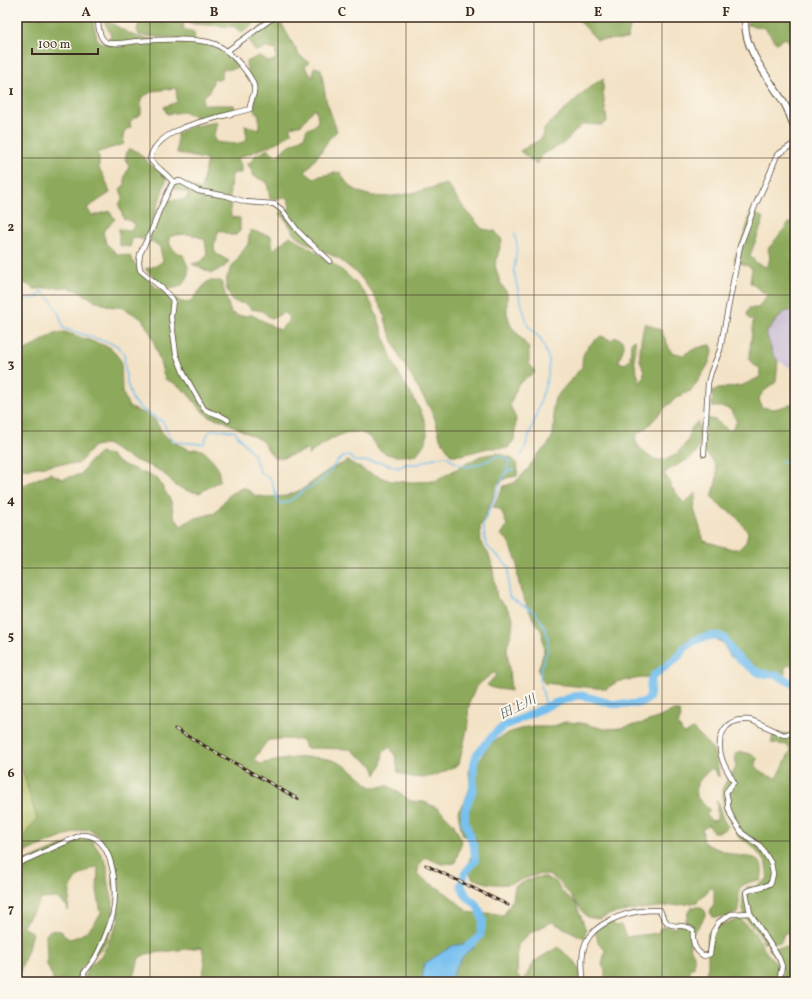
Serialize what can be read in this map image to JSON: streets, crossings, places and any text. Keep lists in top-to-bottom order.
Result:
{
  "water": ["田上川"],
  "scale_bar": "100 m",
  "grid": {
    "columns": [
      "A",
      "B",
      "C",
      "D",
      "E",
      "F"
    ],
    "rows": [
      "1",
      "2",
      "3",
      "4",
      "5",
      "6",
      "7"
    ]
  }
}
